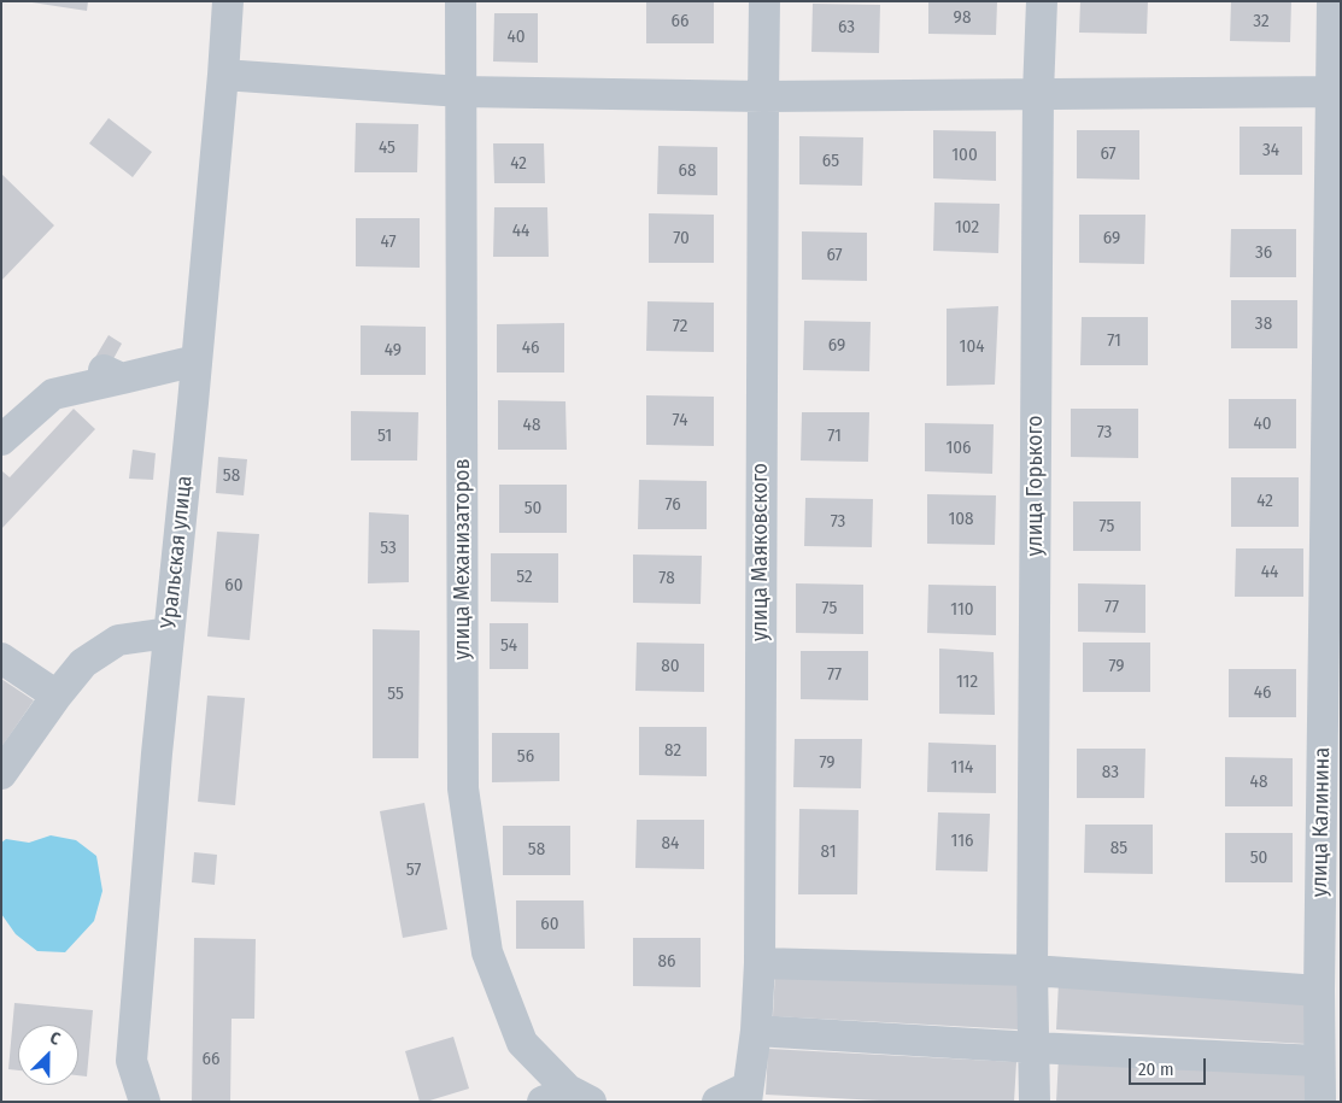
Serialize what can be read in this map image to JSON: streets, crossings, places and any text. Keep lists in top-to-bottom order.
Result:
{
  "streets": {
    "street": [
      "улица Горького",
      "Уральская улица",
      "улица Маяковского",
      "улица Механизаторов",
      "улица Калинина"
    ]
  },
  "house_numbers": [
    "98",
    "66",
    "32",
    "63",
    "40",
    "45",
    "34",
    "67",
    "100",
    "65",
    "42",
    "68",
    "102",
    "44",
    "70",
    "69",
    "47",
    "36",
    "67",
    "38",
    "72",
    "71",
    "69",
    "104",
    "46",
    "49",
    "74",
    "40",
    "48",
    "73",
    "51",
    "71",
    "106",
    "58",
    "42",
    "76",
    "50",
    "108",
    "73",
    "75",
    "53",
    "44",
    "52",
    "78",
    "60",
    "77",
    "75",
    "110",
    "54",
    "80",
    "79",
    "77",
    "112",
    "46",
    "55",
    "82",
    "56",
    "79",
    "114",
    "83",
    "48",
    "116",
    "84",
    "85",
    "58",
    "81",
    "50",
    "57",
    "60",
    "86",
    "66"
  ],
  "scale_bar": "20 m",
  "north": "top right"
}
